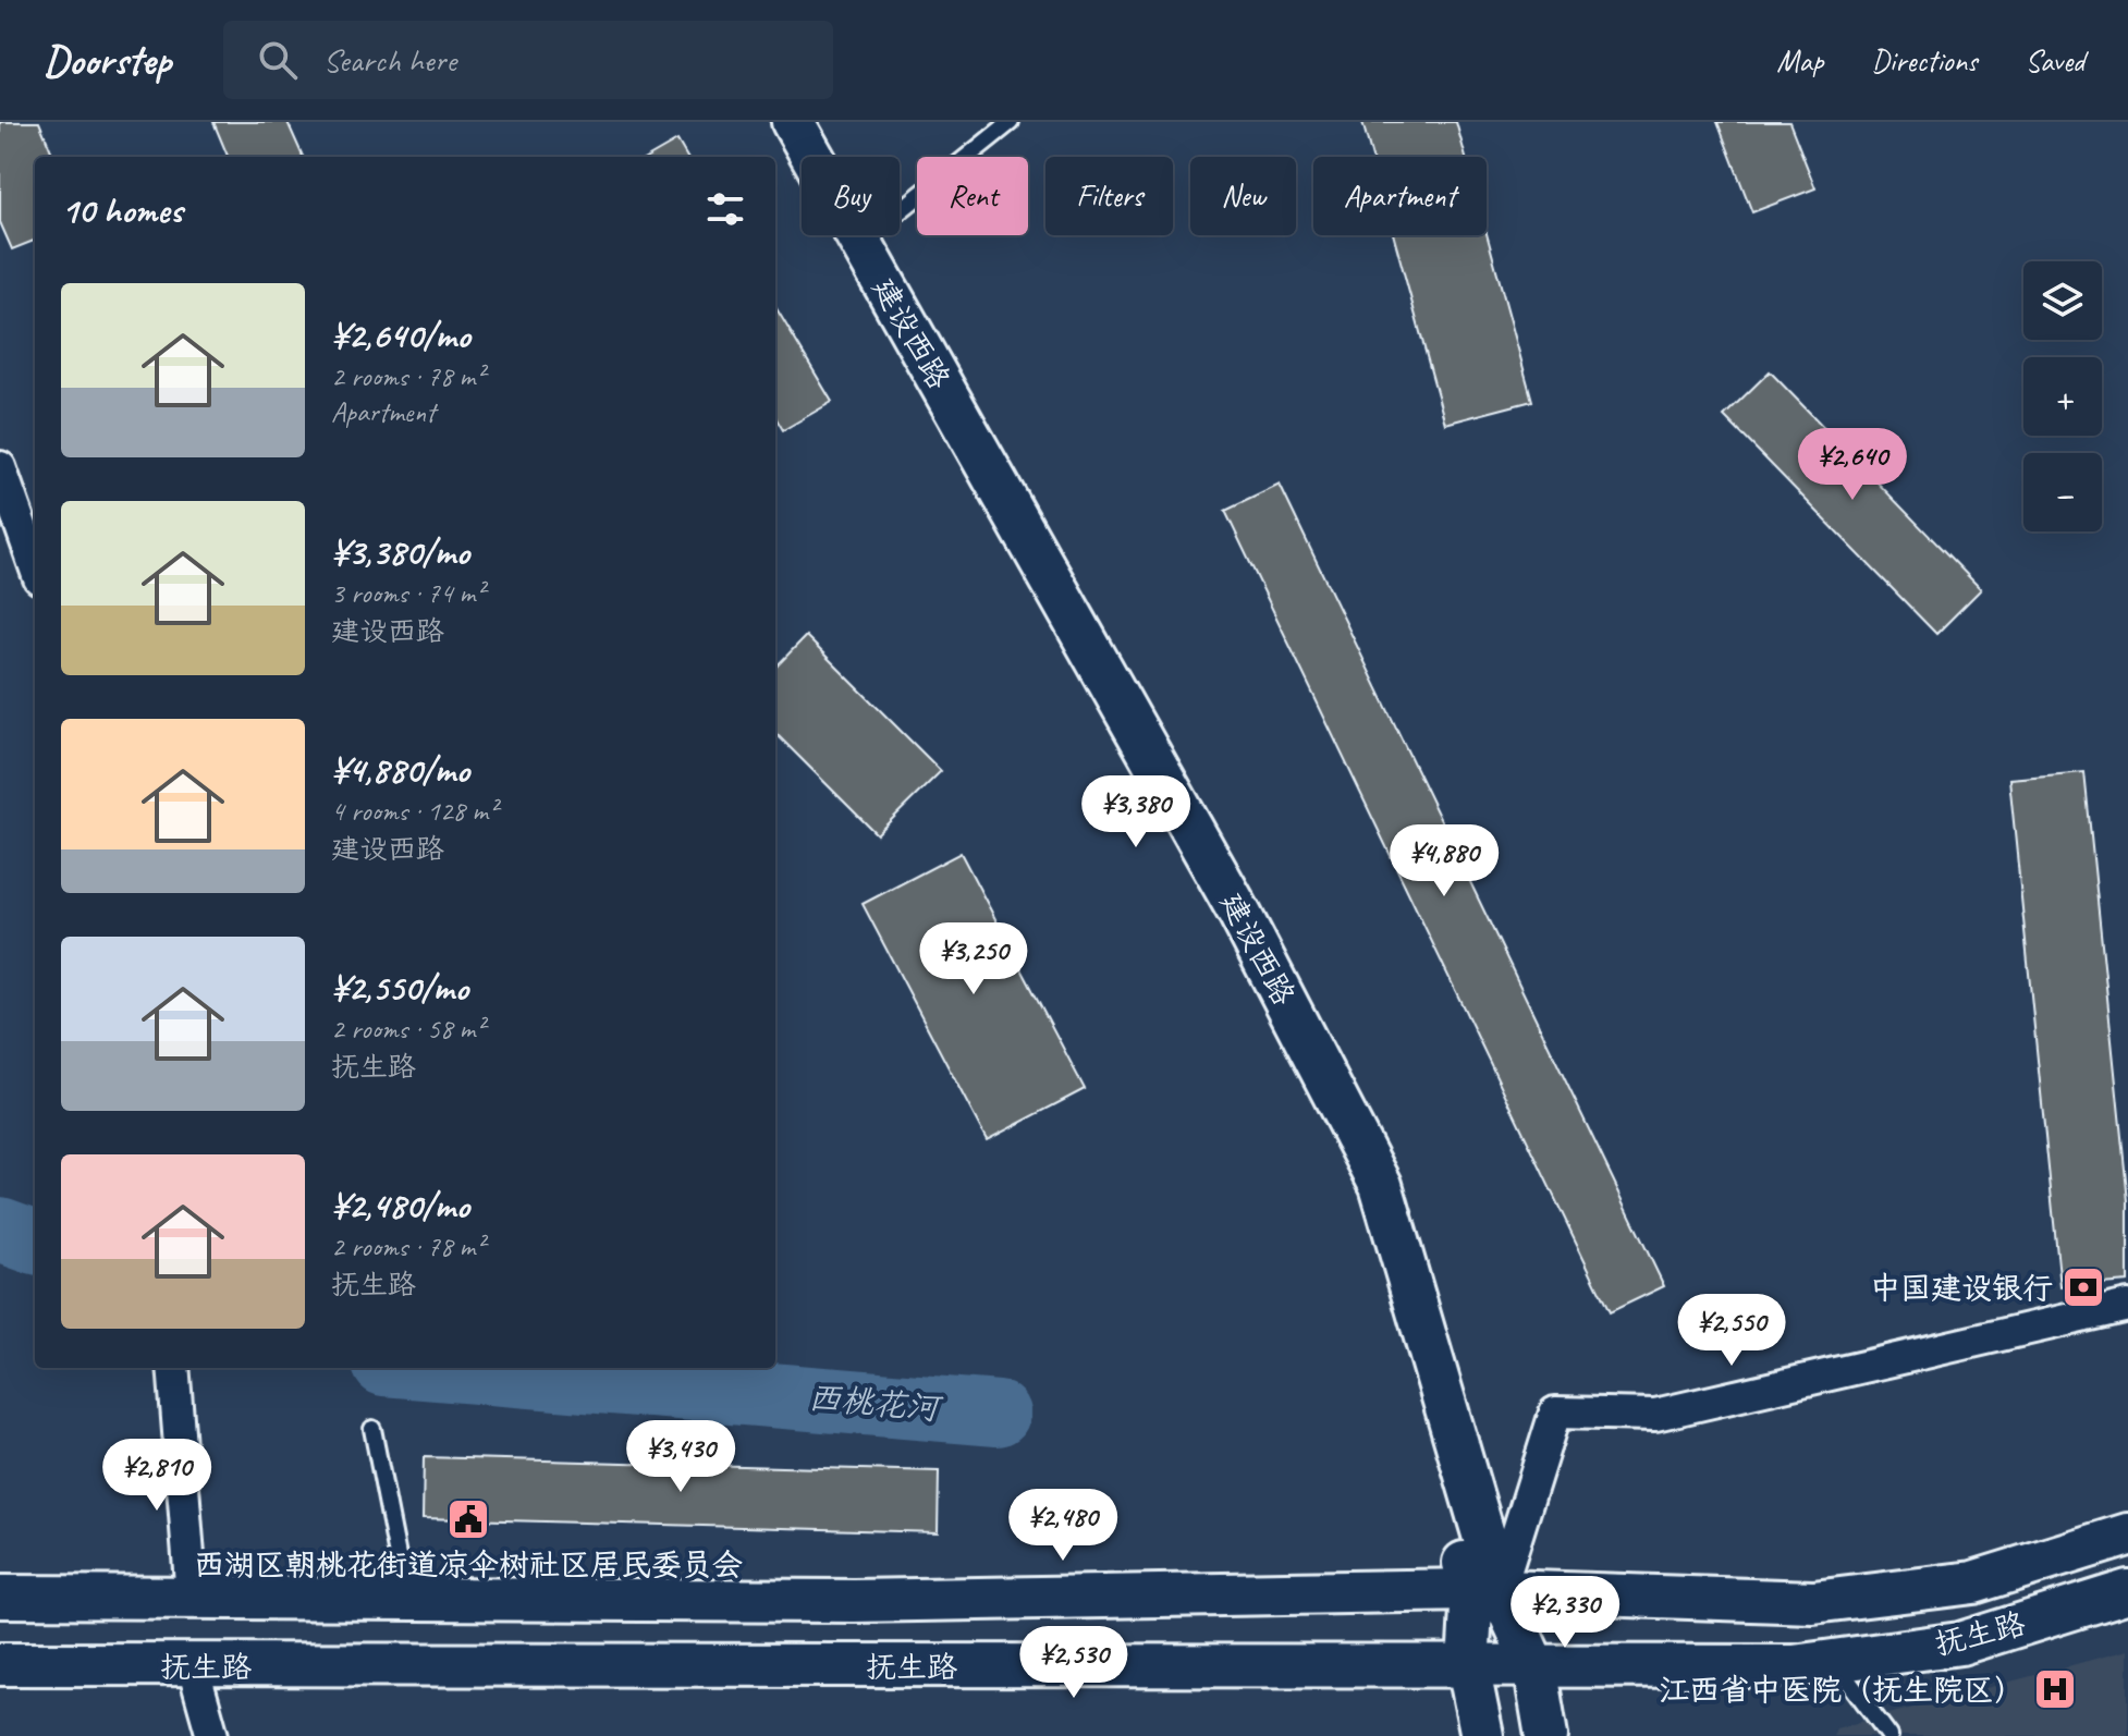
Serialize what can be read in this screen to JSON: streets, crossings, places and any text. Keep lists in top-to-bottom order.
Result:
{
  "streets": {
    "main road": ["建设西路", "抚生路"]
  },
  "crossings": [
    ["建设西路", "抚生路"]
  ],
  "water": ["西桃花河"],
  "places": {
    "bank": ["中国建设银行"],
    "public building": ["西湖区朝桃花街道凉伞树社区居民委员会"],
    "hospital": ["江西省中医院（抚生院区）"]
  },
  "page": {
    "header": "Doorstep",
    "search": "Search here",
    "nav": ["Map", "Directions", "Saved"],
    "chip": [
      "Buy",
      "Rent",
      "Filters",
      "New",
      "Apartment"
    ],
    "heading": "10 homes",
    "map_buttons": ["+", "−"],
    "list": [
      {
        "name": "¥2,640/mo",
        "note": "2 rooms · 78 m² · Apartment"
      },
      {
        "name": "¥3,380/mo",
        "note": "3 rooms · 74 m² · 建设西路"
      },
      {
        "name": "¥4,880/mo",
        "note": "4 rooms · 128 m² · 建设西路"
      },
      {
        "name": "¥2,550/mo",
        "note": "2 rooms · 58 m² · 抚生路"
      },
      {
        "name": "¥2,480/mo",
        "note": "2 rooms · 78 m² · 抚生路"
      }
    ],
    "price": [
      "¥2,640",
      "¥3,380",
      "¥4,880",
      "¥3,250",
      "¥2,550",
      "¥3,430",
      "¥2,810",
      "¥2,480",
      "¥2,330",
      "¥2,530"
    ]
  }
}
